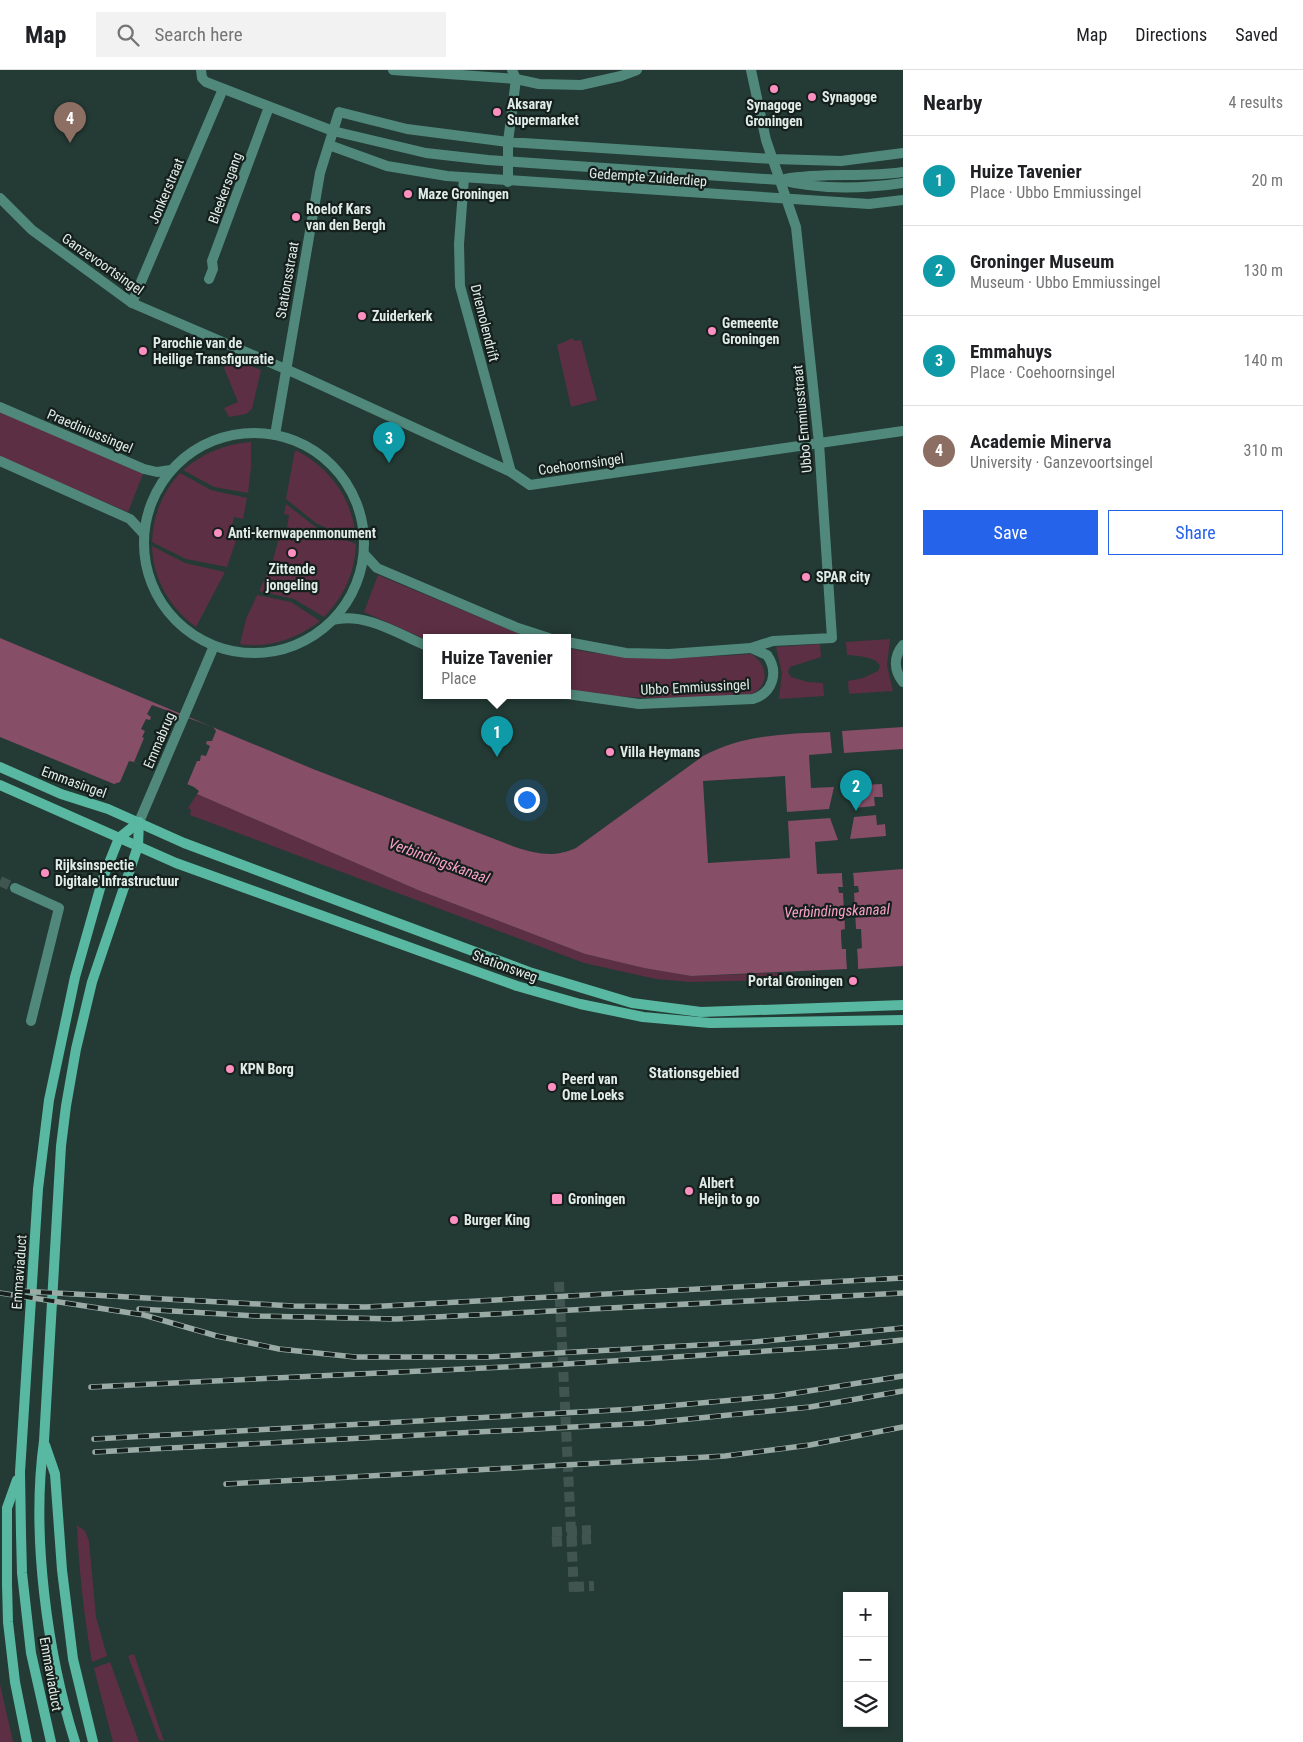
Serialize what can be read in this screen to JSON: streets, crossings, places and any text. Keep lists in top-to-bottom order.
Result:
{
  "streets": {
    "main road": [
      "Emmabrug",
      "Emmasingel",
      "Stationsweg",
      "Emmaviaduct"
    ],
    "street": [
      "Gedempte Zuiderdiep",
      "Bleekersgang",
      "Jonkerstraat",
      "Ganzevoortsingel",
      "Stationsstraat",
      "Driemolendrift",
      "Ubbo Emmiusstraat",
      "Praediniussingel",
      "Coehoornsingel",
      "Ubbo Emmiussingel"
    ]
  },
  "crossings": [
    ["Gedempte Zuiderdiep", "Bleekersgang"],
    ["Gedempte Zuiderdiep", "Jonkerstraat"],
    ["Gedempte Zuiderdiep", "Stationsstraat"],
    ["Gedempte Zuiderdiep", "Driemolendrift"],
    ["Gedempte Zuiderdiep", "Ubbo Emmiusstraat"],
    ["Jonkerstraat", "Ganzevoortsingel"],
    ["Ganzevoortsingel", "Stationsstraat"],
    ["Ganzevoortsingel", "Coehoornsingel"],
    ["Stationsstraat", "Coehoornsingel"],
    ["Driemolendrift", "Coehoornsingel"],
    ["Ubbo Emmiusstraat", "Coehoornsingel"],
    ["Ubbo Emmiusstraat", "Ubbo Emmiussingel"],
    ["Emmabrug", "Emmasingel"],
    ["Emmabrug", "Stationsweg"],
    ["Emmabrug", "Emmaviaduct"],
    ["Emmasingel", "Stationsweg"],
    ["Emmasingel", "Emmaviaduct"],
    ["Stationsweg", "Emmaviaduct"]
  ],
  "districts": ["Stationsgebied"],
  "water": ["Verbindingskanaal"],
  "places": {
    "other": [
      "Synagoge Groningen",
      "Synagoge",
      "Aksaray Supermarket",
      "Maze Groningen",
      "Roelof Kars van den Bergh",
      "Zuiderkerk",
      "Gemeente Groningen",
      "Parochie van de Heilige Transfiguratie",
      "Anti-kernwapenmonument",
      "Zittende jongeling",
      "SPAR city",
      "Villa Heymans",
      "Rijksinspectie Digitale Infrastructuur",
      "Portal Groningen",
      "KPN Borg",
      "Peerd van Ome Loeks",
      "Albert Heijn to go",
      "Burger King"
    ],
    "transit": ["Groningen"]
  },
  "page": {
    "header": "Map",
    "search": "Search here",
    "nav": ["Map", "Directions", "Saved"],
    "heading": ["Nearby", "4 results"],
    "pins": [
      "4",
      "3",
      "1",
      "2"
    ],
    "list": [
      {
        "mark": "1",
        "name": "Huize Tavenier",
        "note": "Place · Ubbo Emmiussingel",
        "value": "20 m"
      },
      {
        "mark": "2",
        "name": "Groninger Museum",
        "note": "Museum · Ubbo Emmiussingel",
        "value": "130 m"
      },
      {
        "mark": "3",
        "name": "Emmahuys",
        "note": "Place · Coehoornsingel",
        "value": "140 m"
      },
      {
        "mark": "4",
        "name": "Academie Minerva",
        "note": "University · Ganzevoortsingel",
        "value": "310 m"
      }
    ],
    "buttons": ["Save", "Share"],
    "popup": ["Huize Tavenier", "Place"],
    "map_buttons": ["+", "−"]
  }
}
